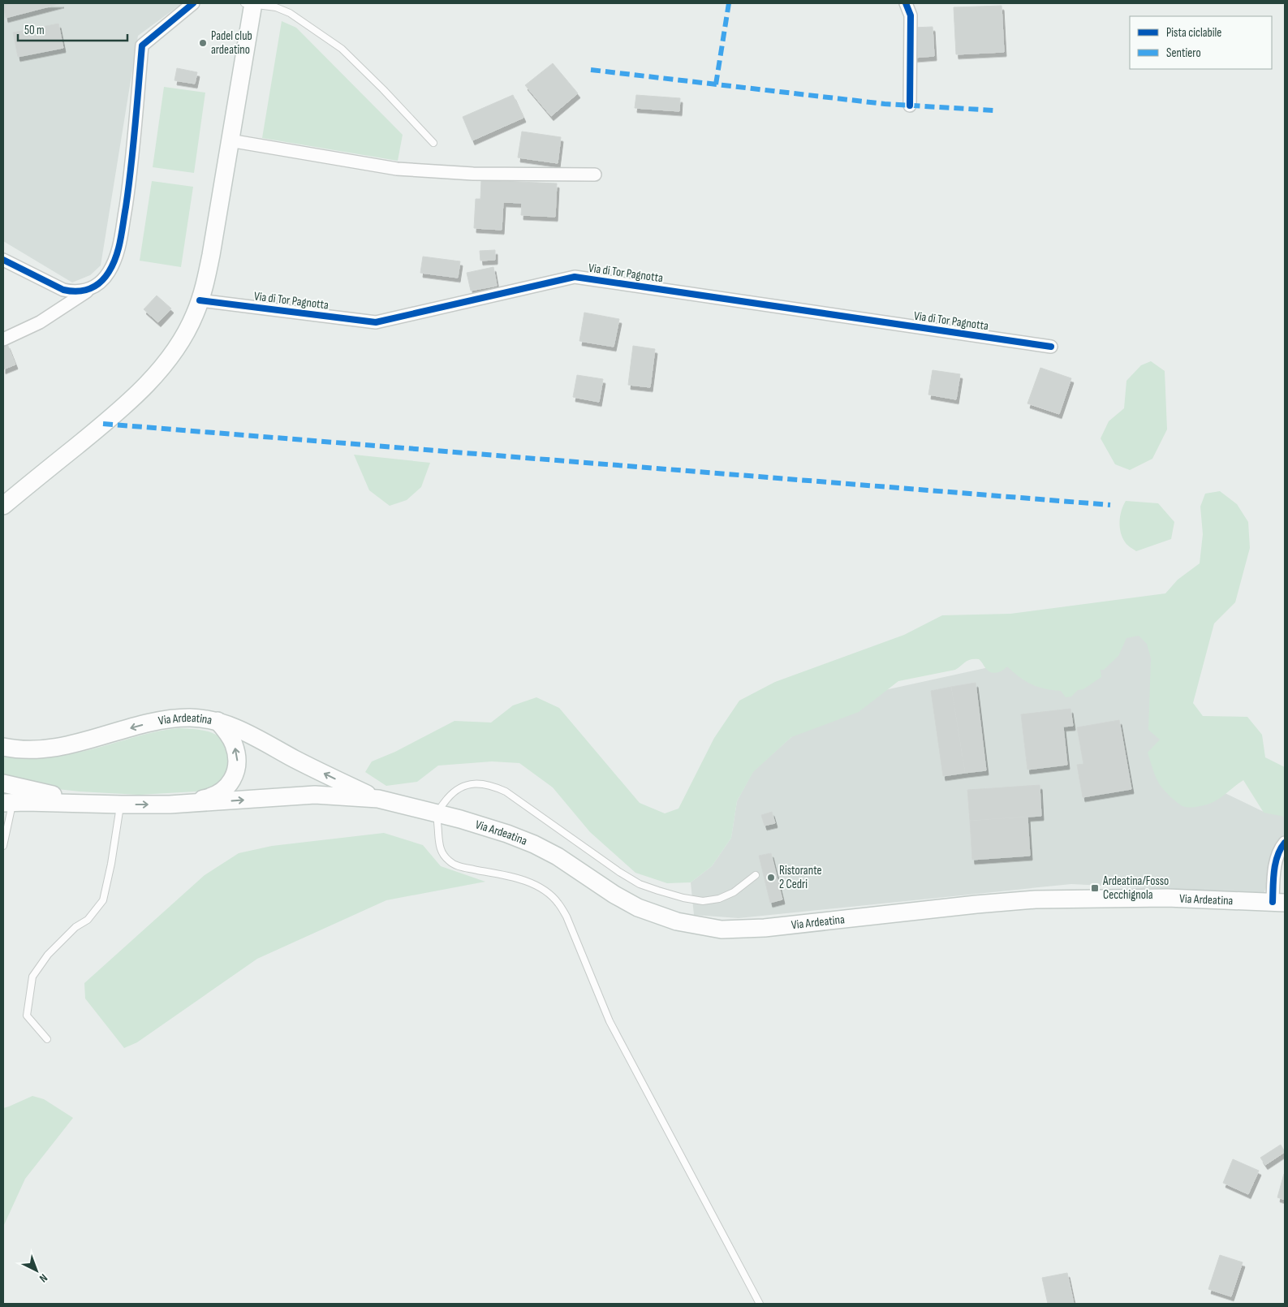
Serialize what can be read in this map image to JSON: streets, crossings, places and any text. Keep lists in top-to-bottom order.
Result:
{
  "streets": {
    "main road": ["Via Ardeatina"],
    "street": ["Via di Tor Pagnotta"]
  },
  "places": {
    "other": ["Padel club ardeatino", "Ristorante 2 Cedri"],
    "transit": ["Ardeatina/Fosso Cecchignola"]
  },
  "legend": ["Pista ciclabile", "Sentiero"],
  "scale_bar": "50 m",
  "north": "bottom right"
}
